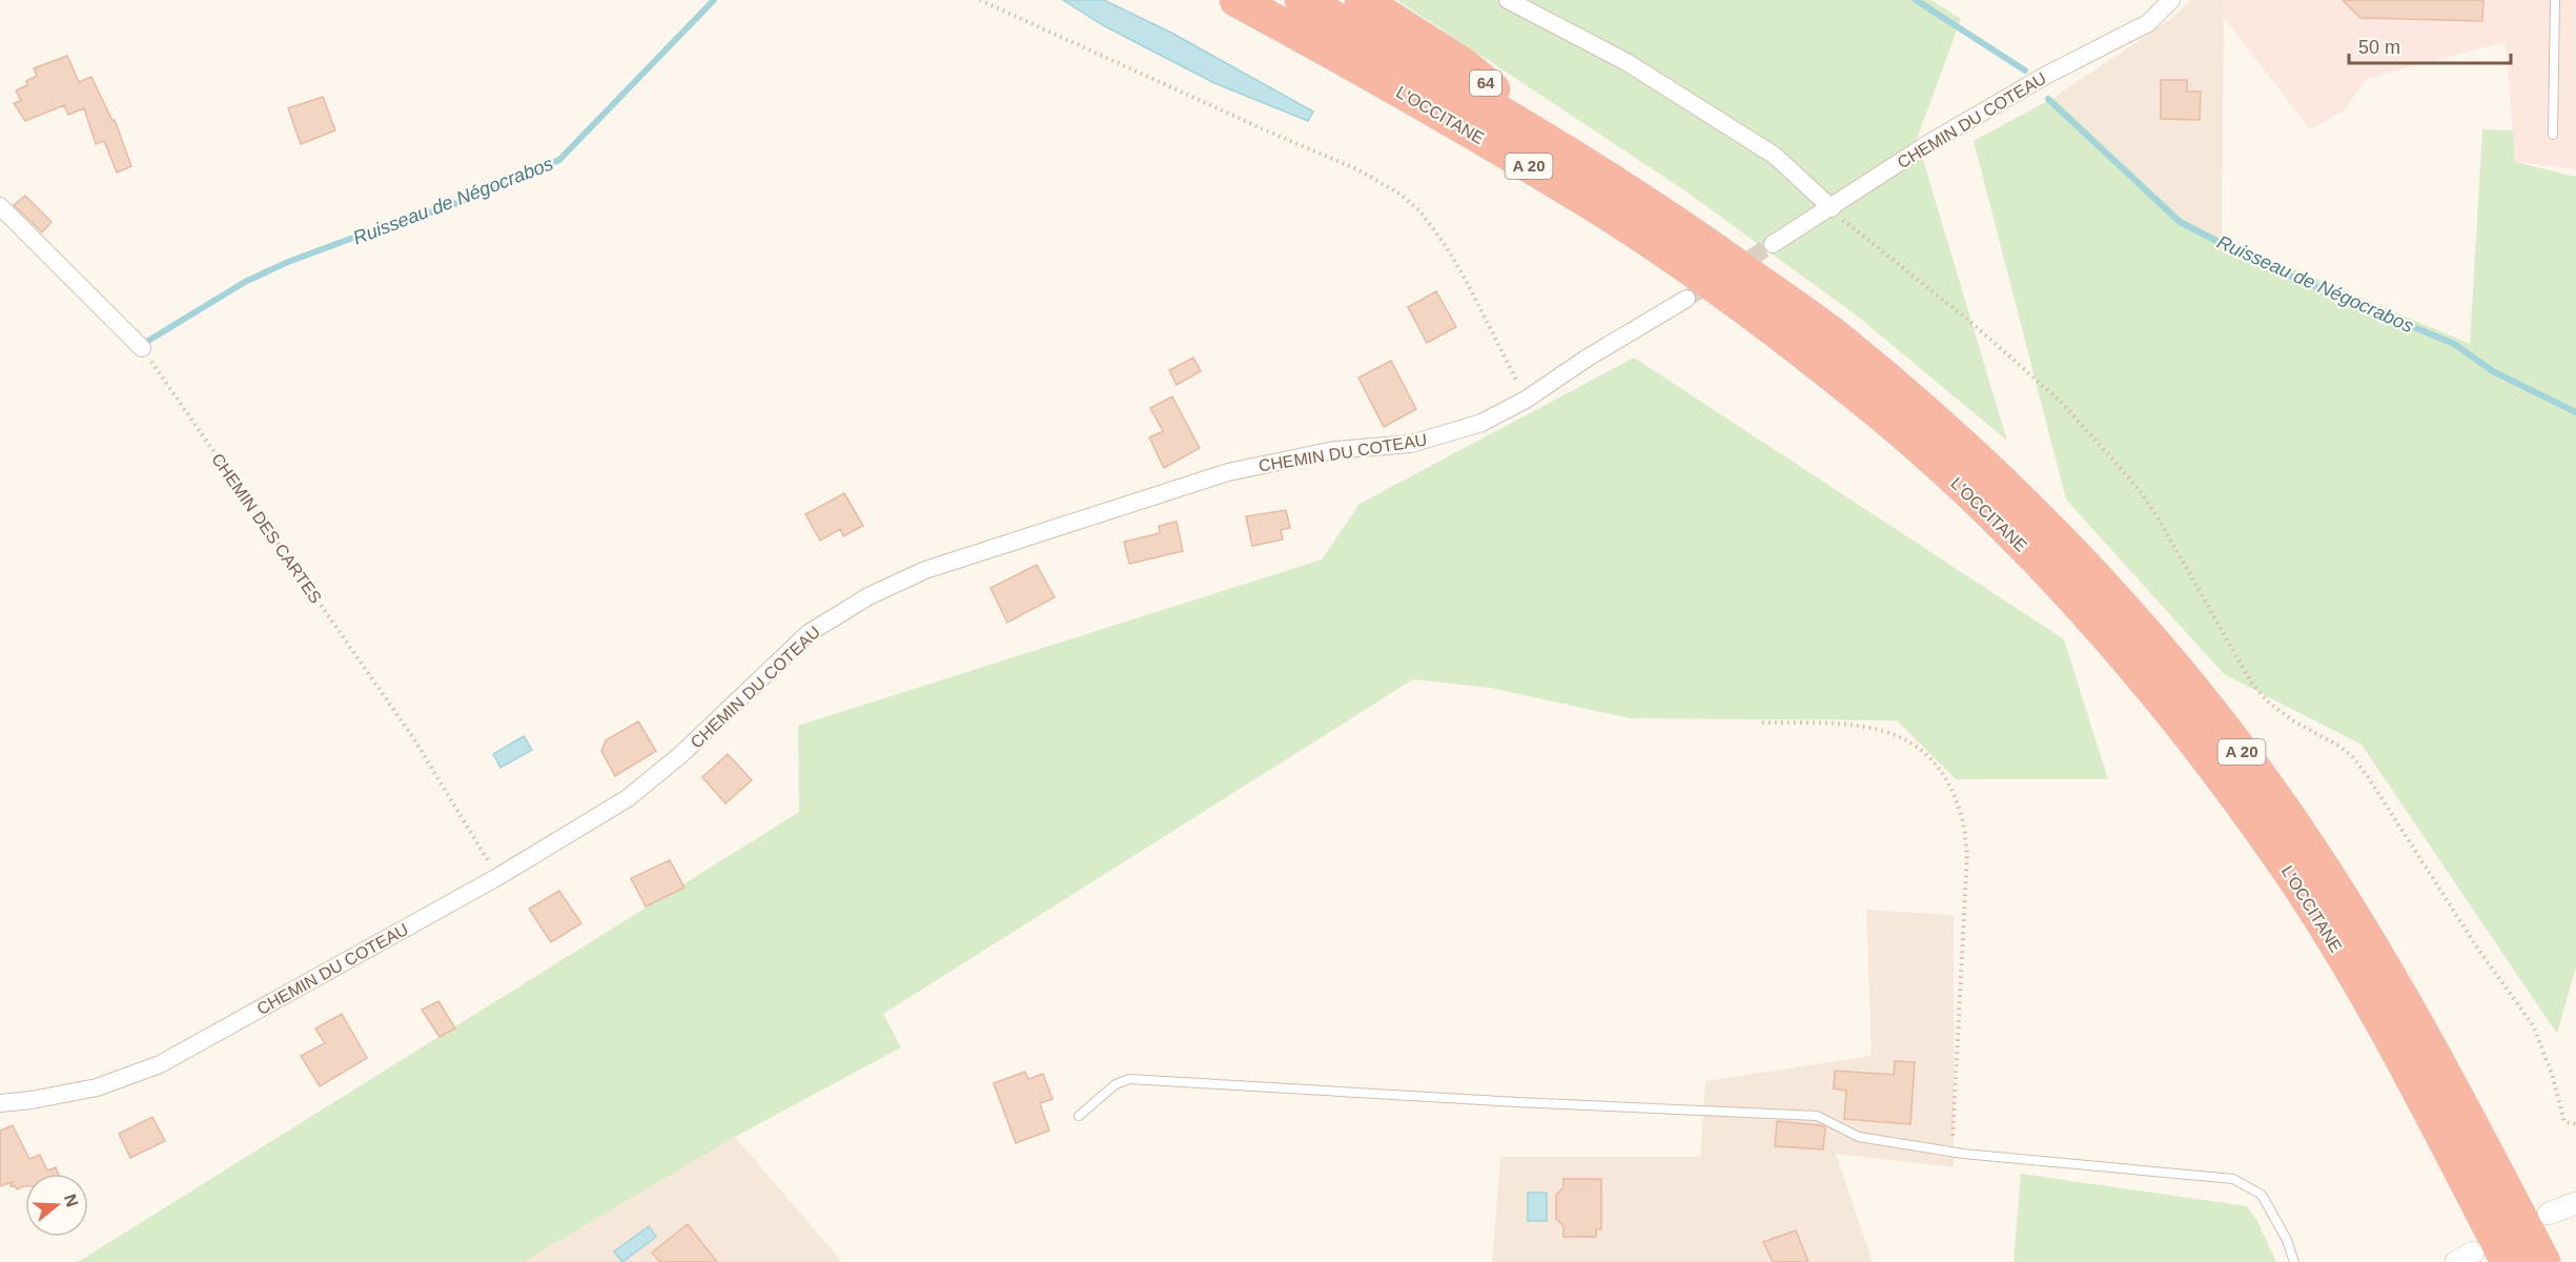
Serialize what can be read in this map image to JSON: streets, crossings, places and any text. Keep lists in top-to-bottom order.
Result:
{
  "streets": {
    "highway": ["64", "L'OCCITANE", "A 20"],
    "street": ["CHEMIN DU COTEAU"],
    "path": ["CHEMIN DES CARTES"]
  },
  "crossings": [
    ["64", "L'OCCITANE"],
    ["CHEMIN DU COTEAU", "CHEMIN DES CARTES"]
  ],
  "water": ["Ruisseau de Négocrabos"],
  "scale_bar": "50 m",
  "north": "right"
}
